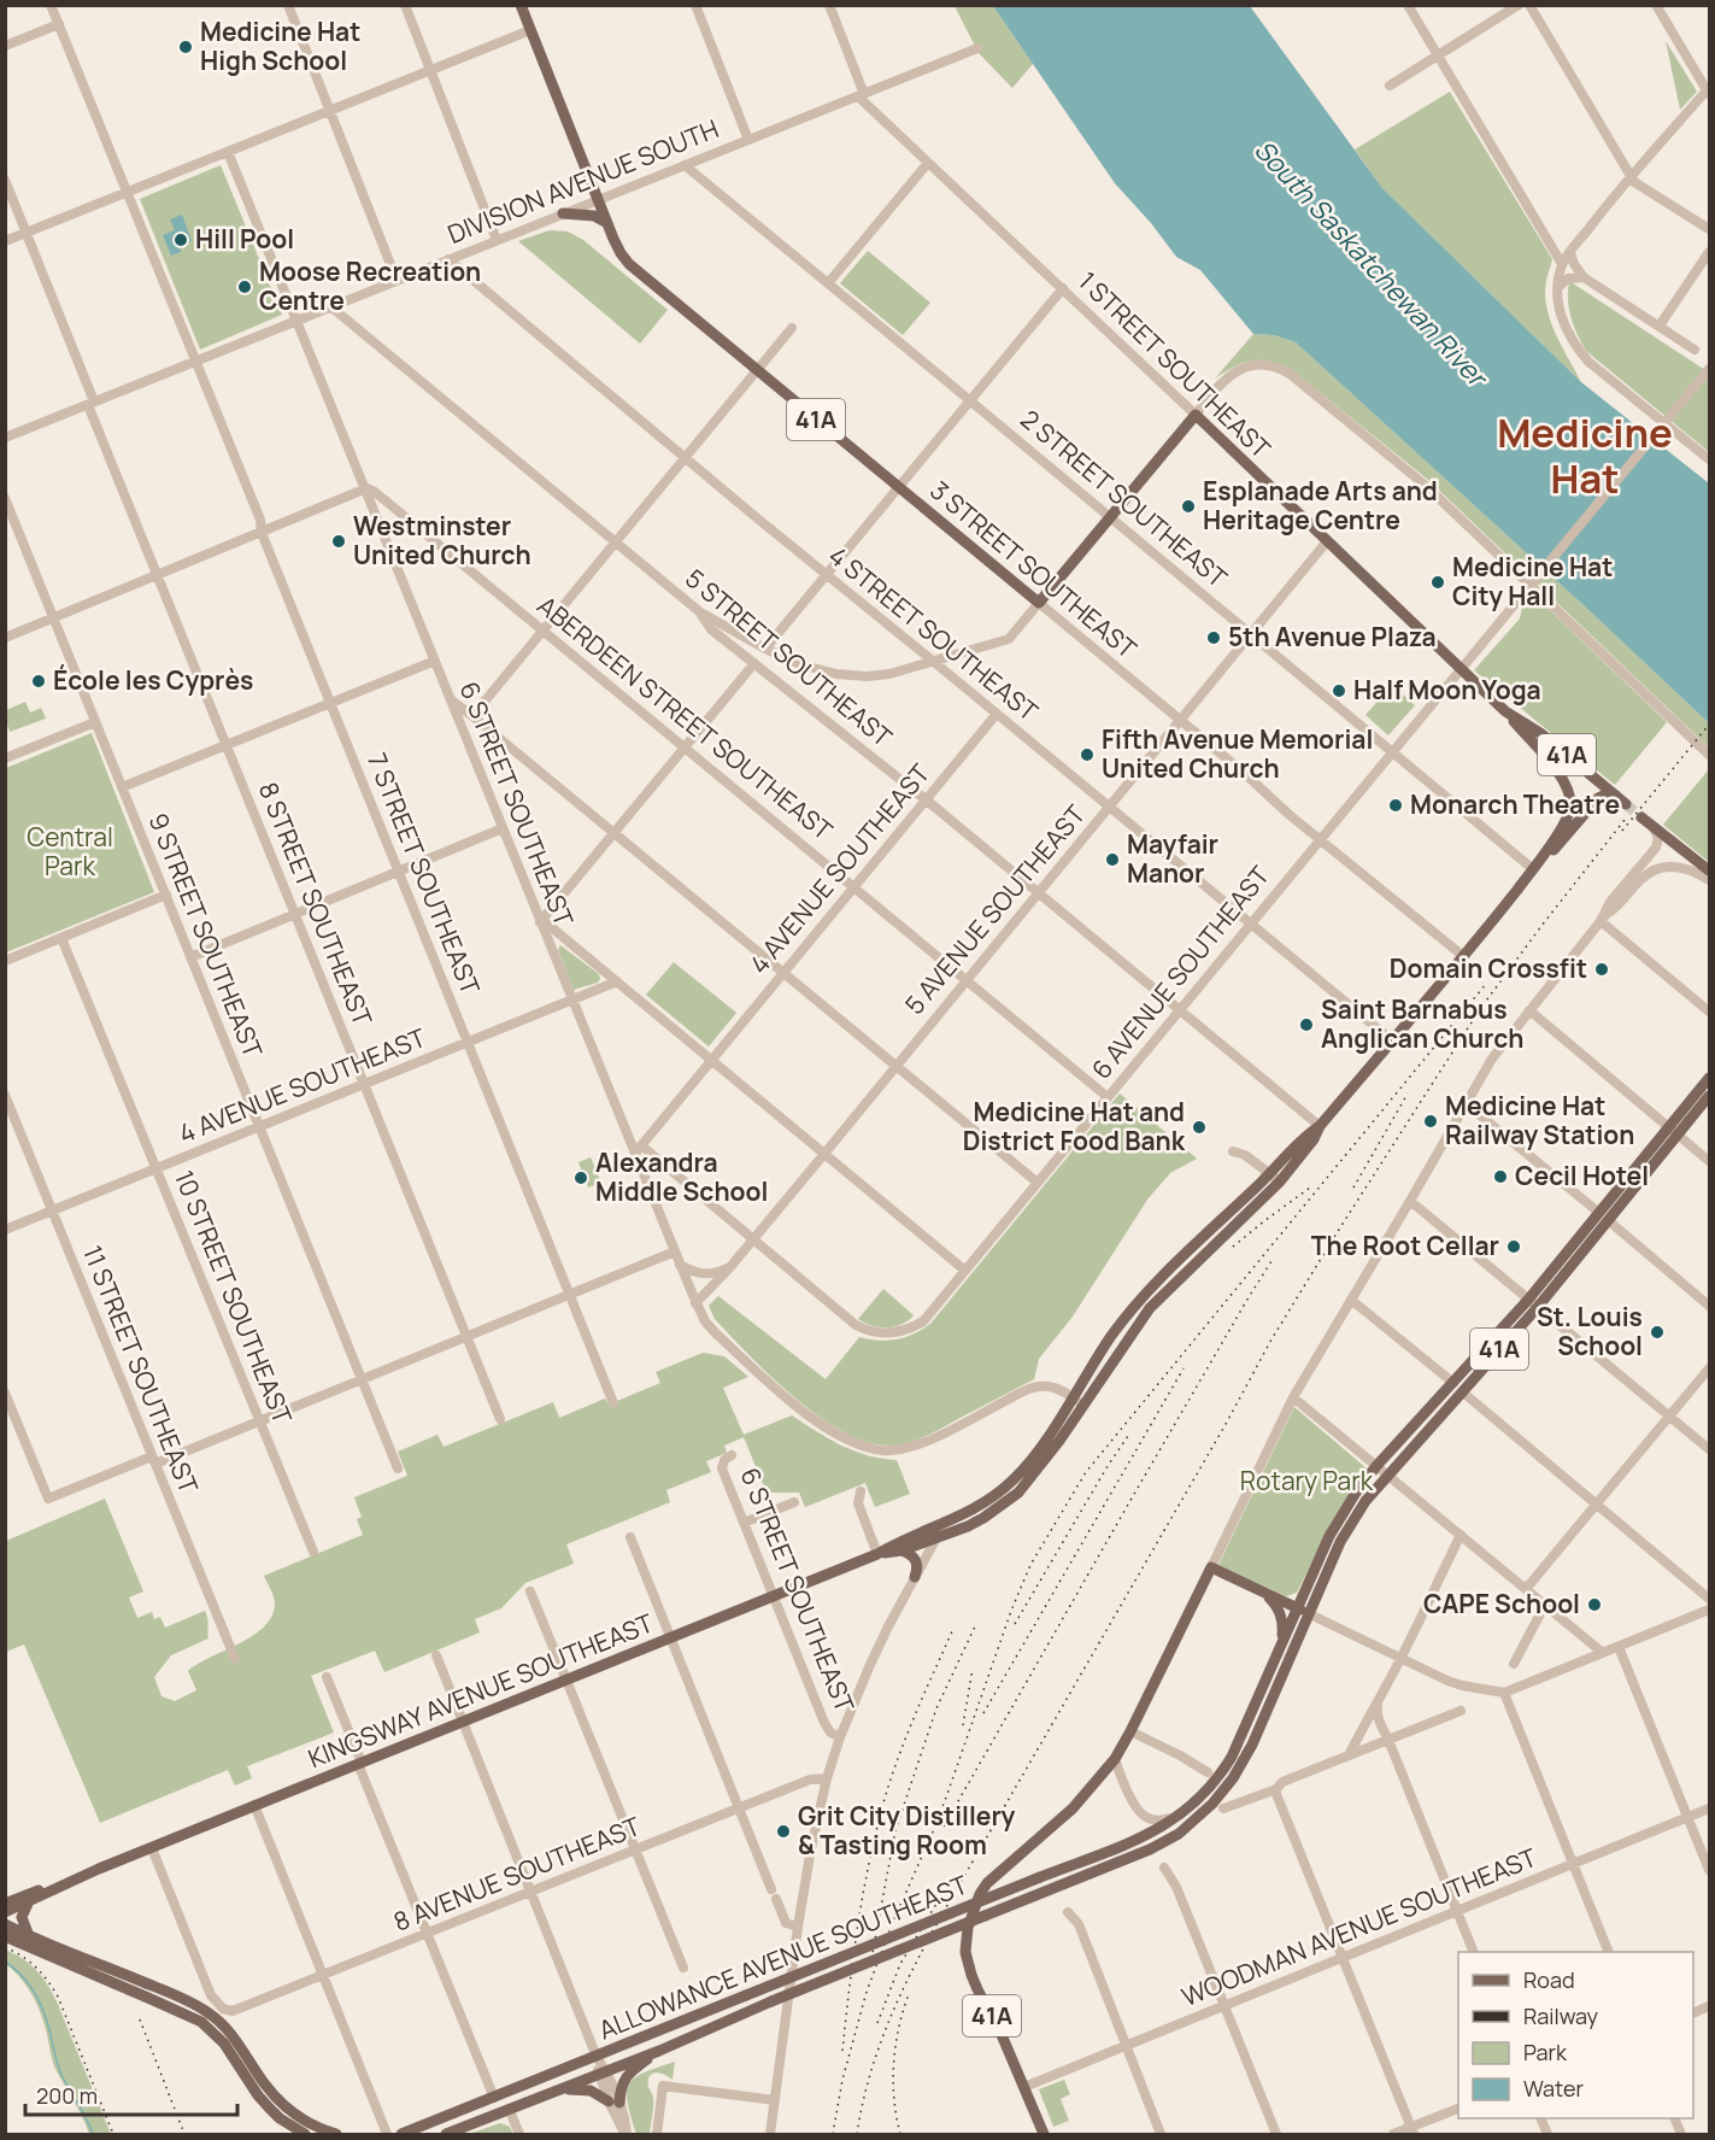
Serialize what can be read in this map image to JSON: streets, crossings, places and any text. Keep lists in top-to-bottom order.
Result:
{
  "streets": {
    "main road": [
      "1 STREET SOUTHEAST",
      "41A",
      "3 STREET SOUTHEAST",
      "KINGSWAY AVENUE SOUTHEAST",
      "ALLOWANCE AVENUE SOUTHEAST"
    ],
    "street": [
      "DIVISION AVENUE SOUTH",
      "2 STREET SOUTHEAST",
      "4 STREET SOUTHEAST",
      "5 STREET SOUTHEAST",
      "ABERDEEN STREET SOUTHEAST",
      "6 STREET SOUTHEAST",
      "4 AVENUE SOUTHEAST",
      "7 STREET SOUTHEAST",
      "8 STREET SOUTHEAST",
      "5 AVENUE SOUTHEAST",
      "9 STREET SOUTHEAST",
      "6 AVENUE SOUTHEAST",
      "10 STREET SOUTHEAST",
      "11 STREET SOUTHEAST",
      "8 AVENUE SOUTHEAST",
      "WOODMAN AVENUE SOUTHEAST"
    ]
  },
  "crossings": [
    ["DIVISION AVENUE SOUTH", "1 STREET SOUTHEAST"],
    ["DIVISION AVENUE SOUTH", "41A"],
    ["DIVISION AVENUE SOUTH", "2 STREET SOUTHEAST"],
    ["DIVISION AVENUE SOUTH", "3 STREET SOUTHEAST"],
    ["DIVISION AVENUE SOUTH", "4 STREET SOUTHEAST"],
    ["DIVISION AVENUE SOUTH", "5 STREET SOUTHEAST"],
    ["DIVISION AVENUE SOUTH", "6 STREET SOUTHEAST"],
    ["DIVISION AVENUE SOUTH", "7 STREET SOUTHEAST"],
    ["DIVISION AVENUE SOUTH", "8 STREET SOUTHEAST"],
    ["1 STREET SOUTHEAST", "2 STREET SOUTHEAST"],
    ["1 STREET SOUTHEAST", "5 AVENUE SOUTHEAST"],
    ["1 STREET SOUTHEAST", "6 AVENUE SOUTHEAST"],
    ["41A", "3 STREET SOUTHEAST"],
    ["41A", "WOODMAN AVENUE SOUTHEAST"],
    ["41A", "ALLOWANCE AVENUE SOUTHEAST"],
    ["2 STREET SOUTHEAST", "5 AVENUE SOUTHEAST"],
    ["2 STREET SOUTHEAST", "6 AVENUE SOUTHEAST"],
    ["3 STREET SOUTHEAST", "5 AVENUE SOUTHEAST"],
    ["3 STREET SOUTHEAST", "6 AVENUE SOUTHEAST"],
    ["4 STREET SOUTHEAST", "4 AVENUE SOUTHEAST"],
    ["4 STREET SOUTHEAST", "5 AVENUE SOUTHEAST"],
    ["4 STREET SOUTHEAST", "6 AVENUE SOUTHEAST"],
    ["5 STREET SOUTHEAST", "4 AVENUE SOUTHEAST"],
    ["5 STREET SOUTHEAST", "5 AVENUE SOUTHEAST"],
    ["5 STREET SOUTHEAST", "6 AVENUE SOUTHEAST"],
    ["ABERDEEN STREET SOUTHEAST", "6 STREET SOUTHEAST"],
    ["ABERDEEN STREET SOUTHEAST", "4 AVENUE SOUTHEAST"],
    ["ABERDEEN STREET SOUTHEAST", "5 AVENUE SOUTHEAST"],
    ["ABERDEEN STREET SOUTHEAST", "6 AVENUE SOUTHEAST"],
    ["6 STREET SOUTHEAST", "4 AVENUE SOUTHEAST"],
    ["6 STREET SOUTHEAST", "5 AVENUE SOUTHEAST"],
    ["6 STREET SOUTHEAST", "KINGSWAY AVENUE SOUTHEAST"],
    ["4 AVENUE SOUTHEAST", "7 STREET SOUTHEAST"],
    ["4 AVENUE SOUTHEAST", "8 STREET SOUTHEAST"],
    ["4 AVENUE SOUTHEAST", "9 STREET SOUTHEAST"],
    ["4 AVENUE SOUTHEAST", "10 STREET SOUTHEAST"],
    ["4 AVENUE SOUTHEAST", "11 STREET SOUTHEAST"],
    ["5 AVENUE SOUTHEAST", "6 AVENUE SOUTHEAST"],
    ["KINGSWAY AVENUE SOUTHEAST", "8 AVENUE SOUTHEAST"]
  ],
  "districts": ["Medicine Hat"],
  "water": ["South Saskatchewan River"],
  "parks": ["Central Park", "Rotary Park"],
  "places": [
    "Medicine Hat High School",
    "Hill Pool",
    "Moose Recreation Centre",
    "Esplanade Arts and Heritage Centre",
    "Westminster United Church",
    "Medicine Hat City Hall",
    "5th Avenue Plaza",
    "École les Cyprès",
    "Half Moon Yoga",
    "Fifth Avenue Memorial United Church",
    "Monarch Theatre",
    "Mayfair Manor",
    "Domain Crossfit",
    "Saint Barnabus Anglican Church",
    "Medicine Hat Railway Station",
    "Medicine Hat and District Food Bank",
    "Cecil Hotel",
    "Alexandra Middle School",
    "The Root Cellar",
    "St. Louis School",
    "CAPE School",
    "Grit City Distillery & Tasting Room"
  ],
  "legend": [
    "Road",
    "Railway",
    "Park",
    "Water"
  ],
  "scale_bar": "200 m"
}
